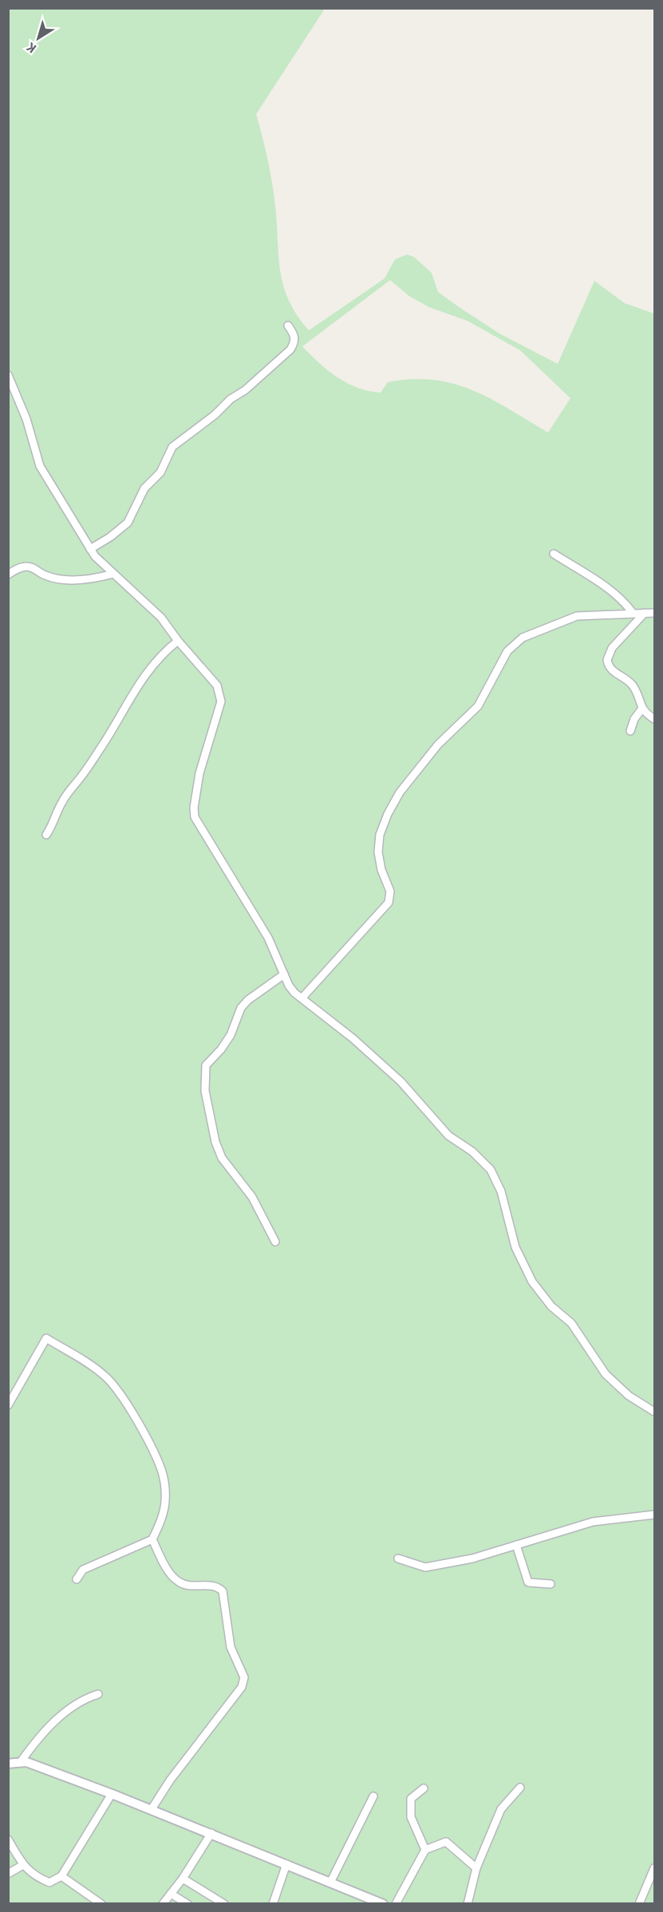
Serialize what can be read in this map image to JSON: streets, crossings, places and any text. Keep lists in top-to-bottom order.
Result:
{
  "north": "bottom left"
}
